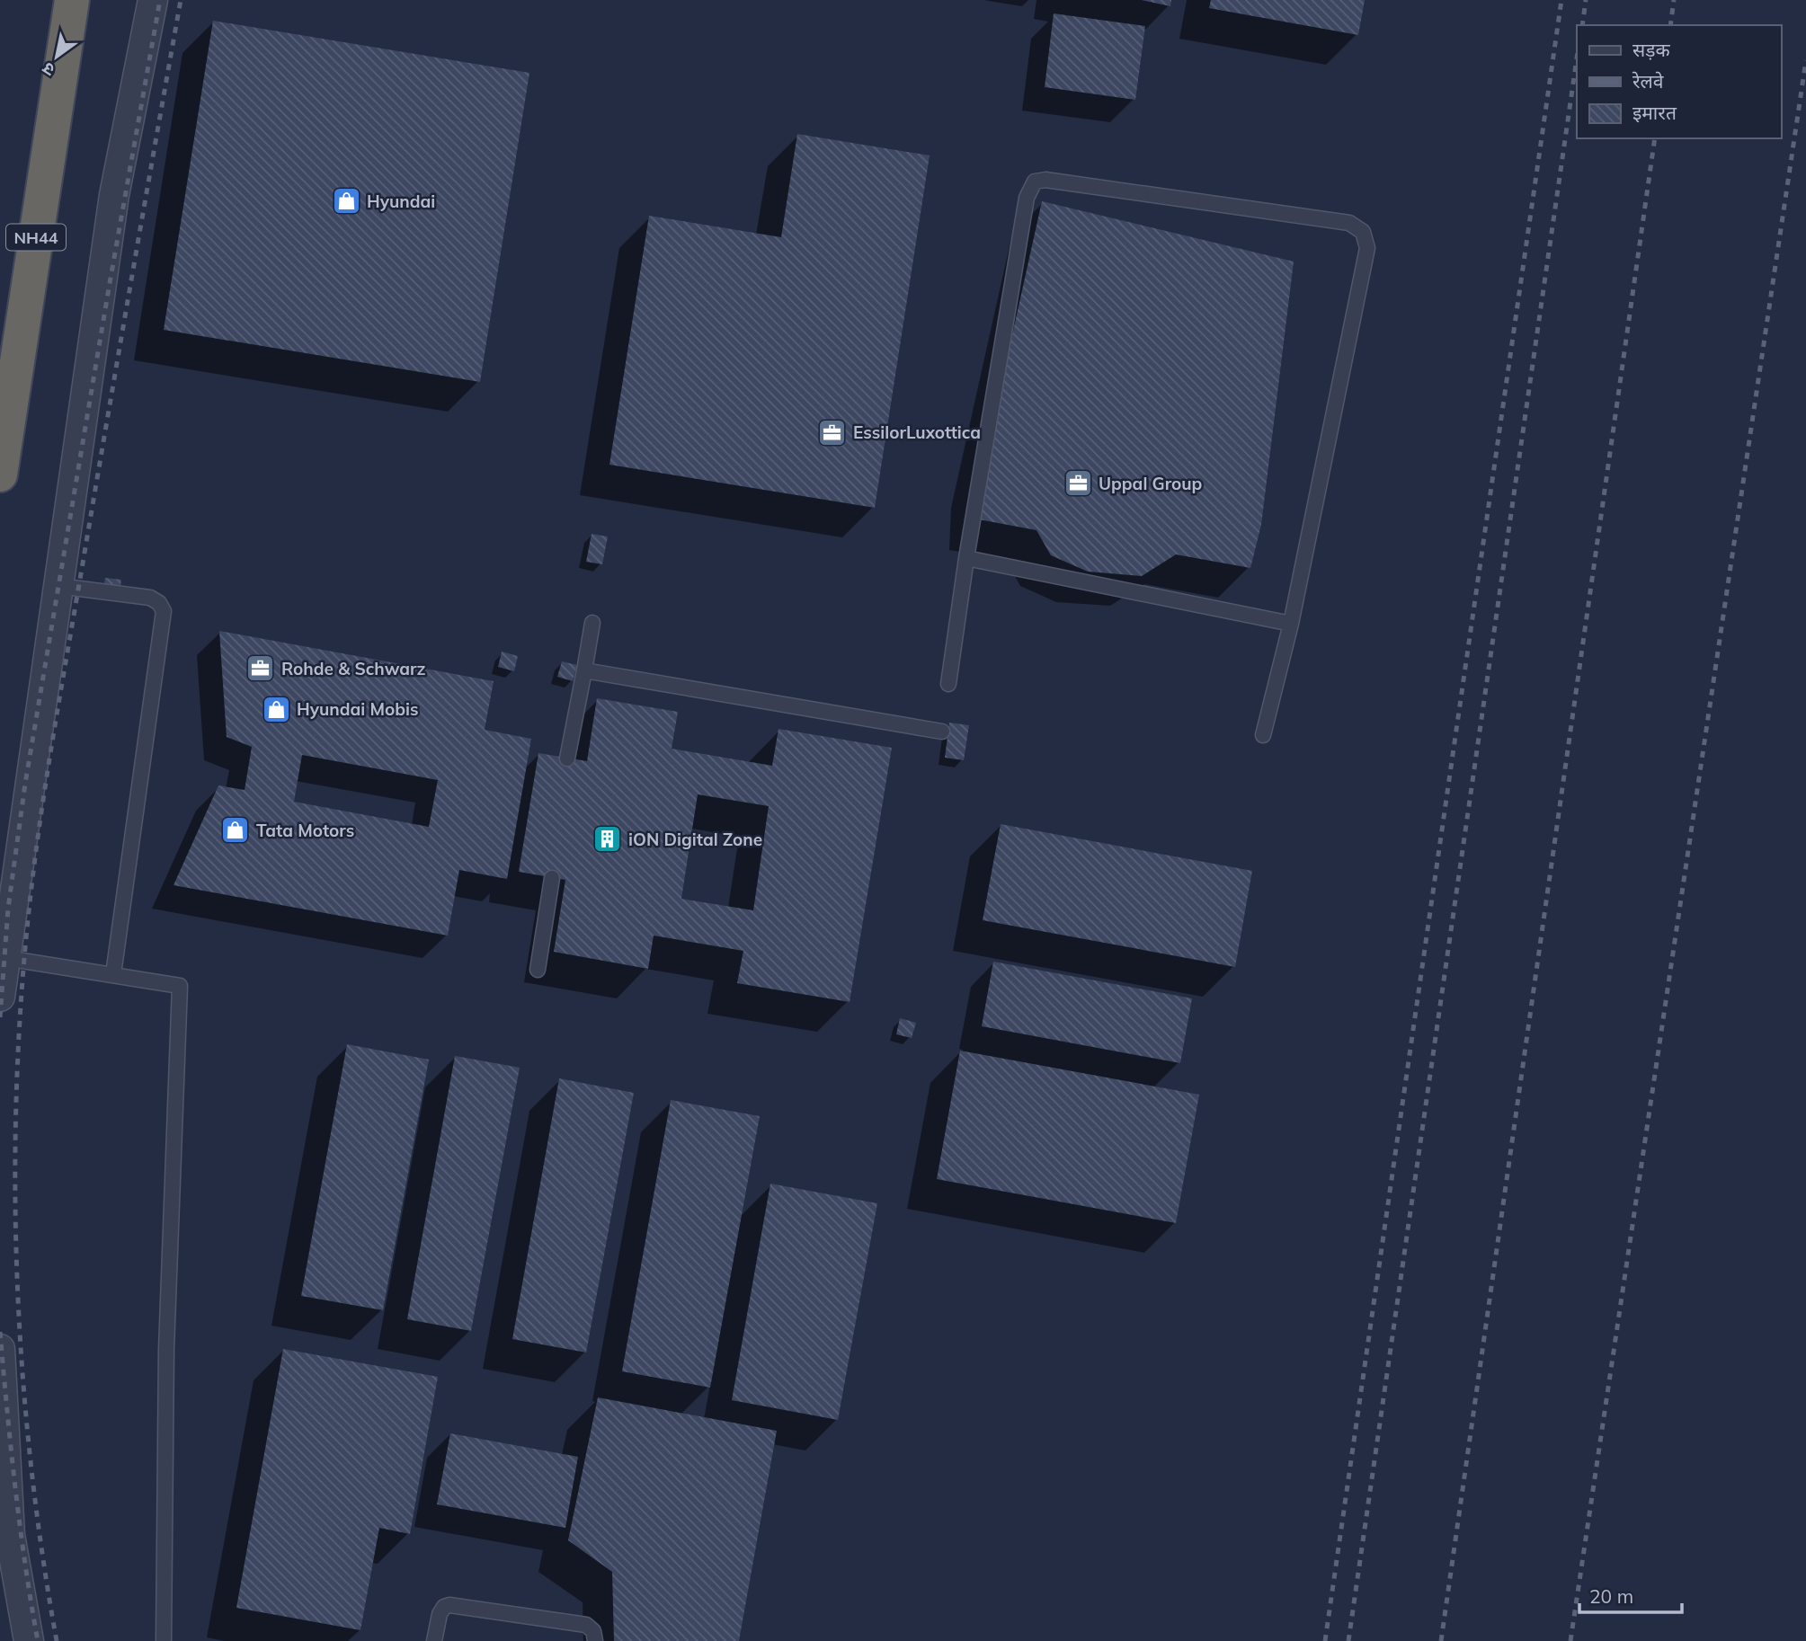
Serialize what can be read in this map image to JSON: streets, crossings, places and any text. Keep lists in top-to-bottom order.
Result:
{
  "streets": {
    "highway": ["NH44"]
  },
  "places": {
    "shop": ["Hyundai", "Hyundai Mobis", "Tata Motors"],
    "office": ["EssilorLuxottica", "Uppal Group", "Rohde & Schwarz"],
    "building": ["iON Digital Zone"]
  },
  "legend": ["सड़क", "रेलवे", "इमारत"],
  "scale_bar": "20 m",
  "north": "bottom left"
}
